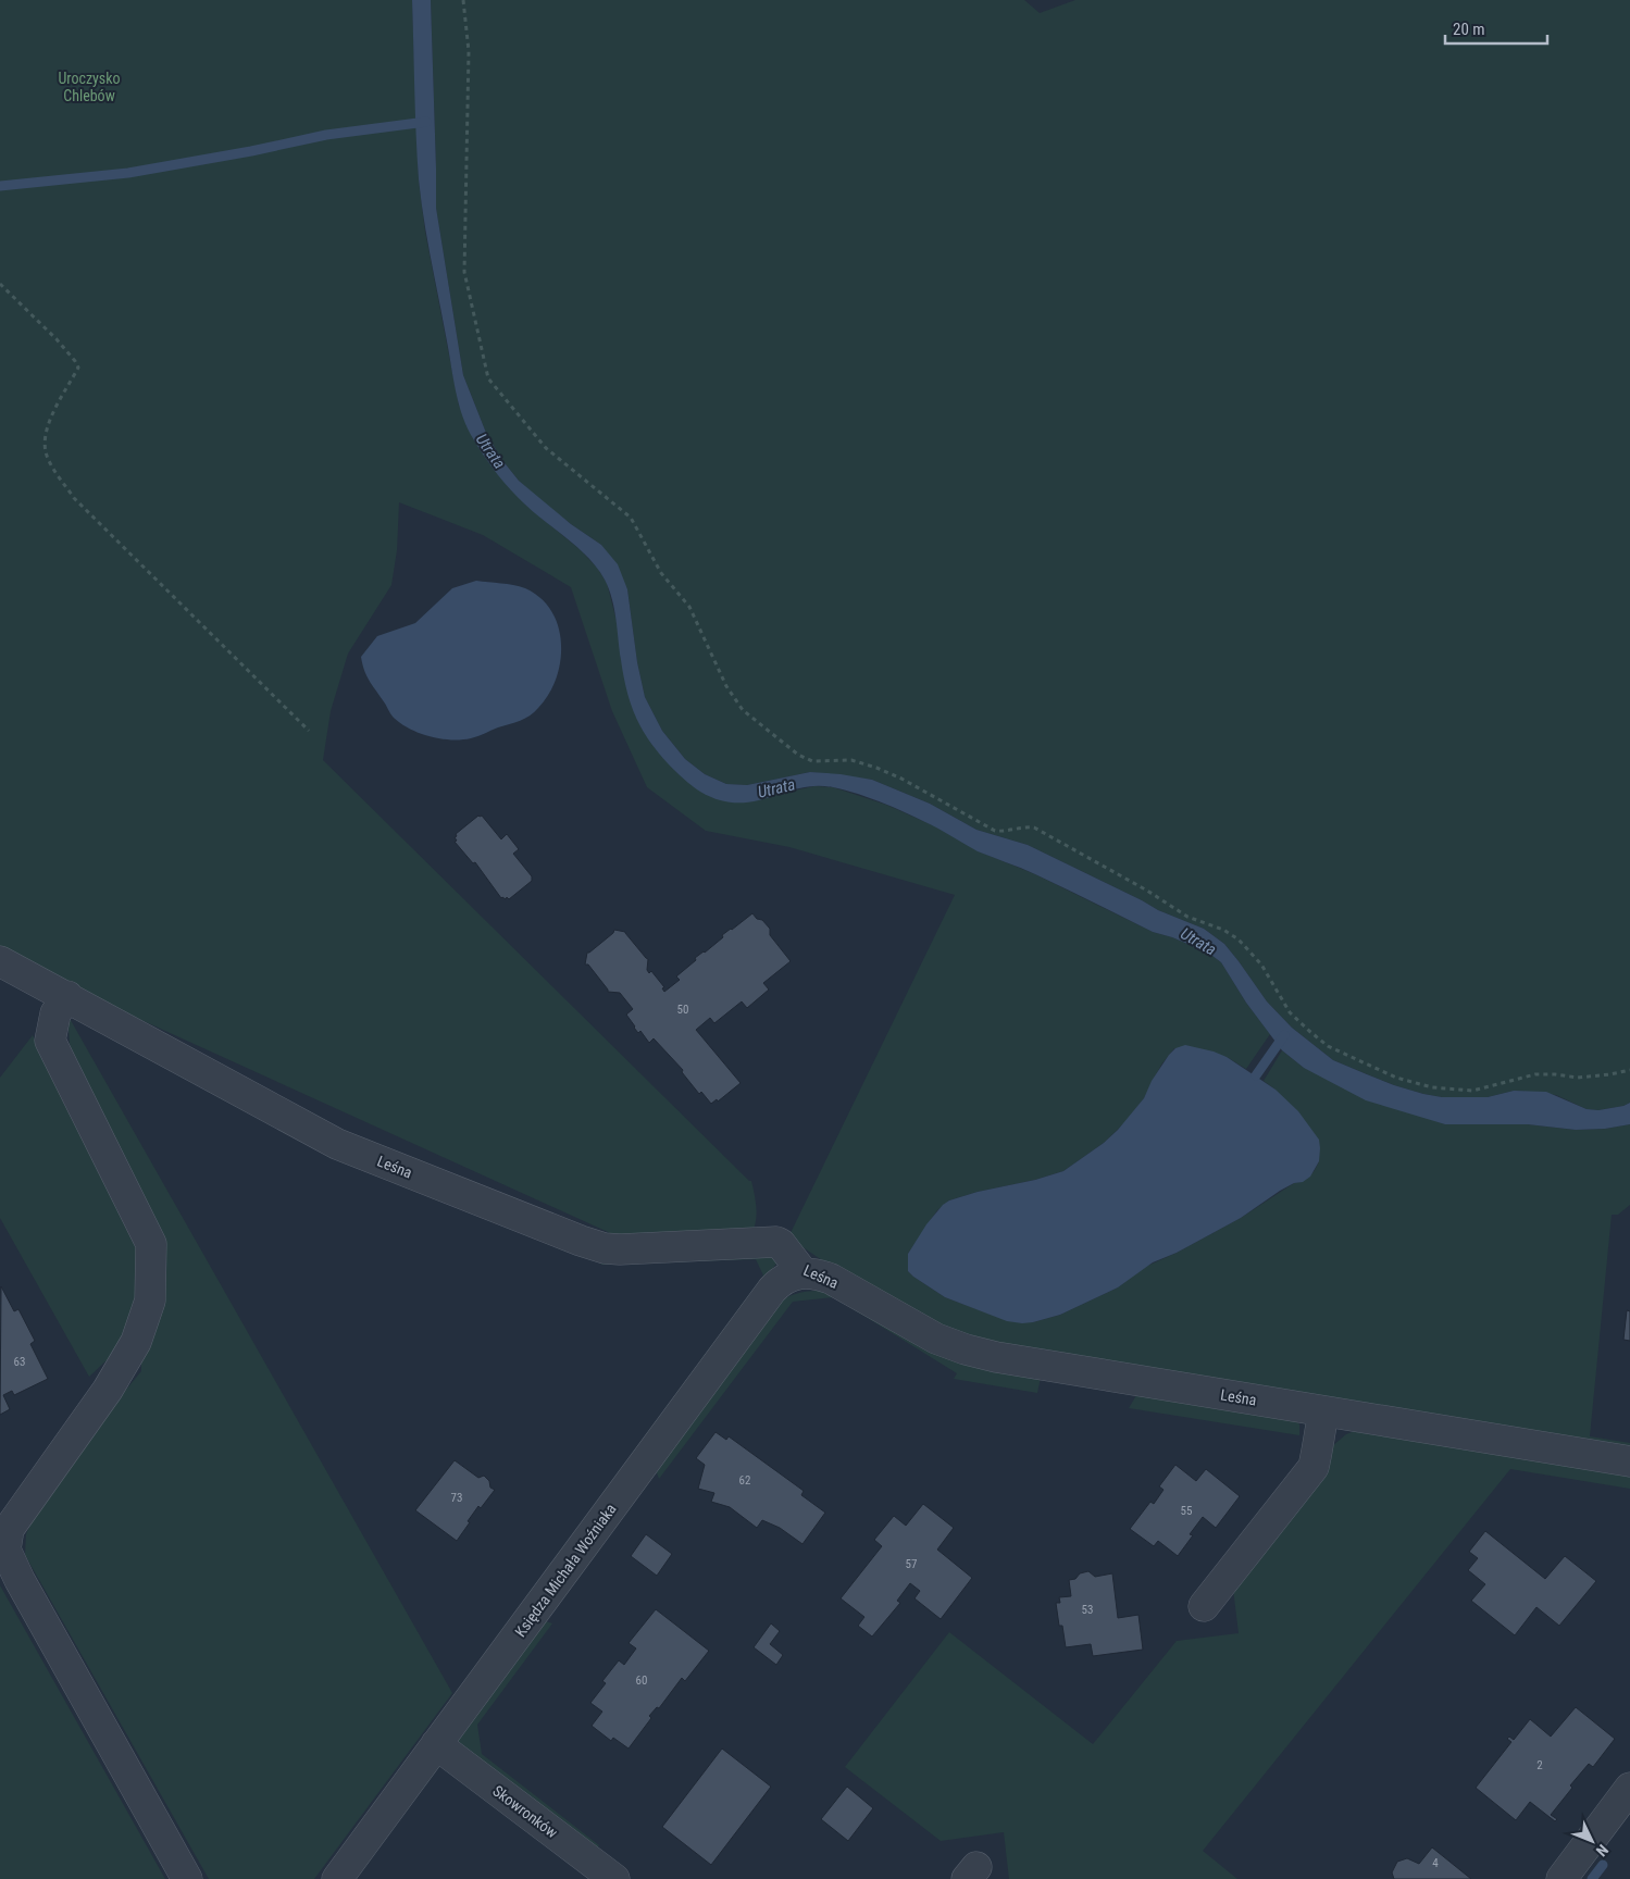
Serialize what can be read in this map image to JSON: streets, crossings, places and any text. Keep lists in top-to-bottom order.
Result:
{
  "streets": {
    "street": ["Leśna", "Księdza Michała Woźniaka", "Skowronków"]
  },
  "crossings": [
    ["Leśna", "Księdza Michała Woźniaka"],
    ["Księdza Michała Woźniaka", "Skowronków"]
  ],
  "water": ["Utrata"],
  "parks": ["Uroczysko Chlebów"],
  "house_numbers": [
    "50",
    "63",
    "62",
    "73",
    "55",
    "57",
    "53",
    "60",
    "2",
    "4"
  ],
  "scale_bar": "20 m",
  "north": "bottom right"
}
